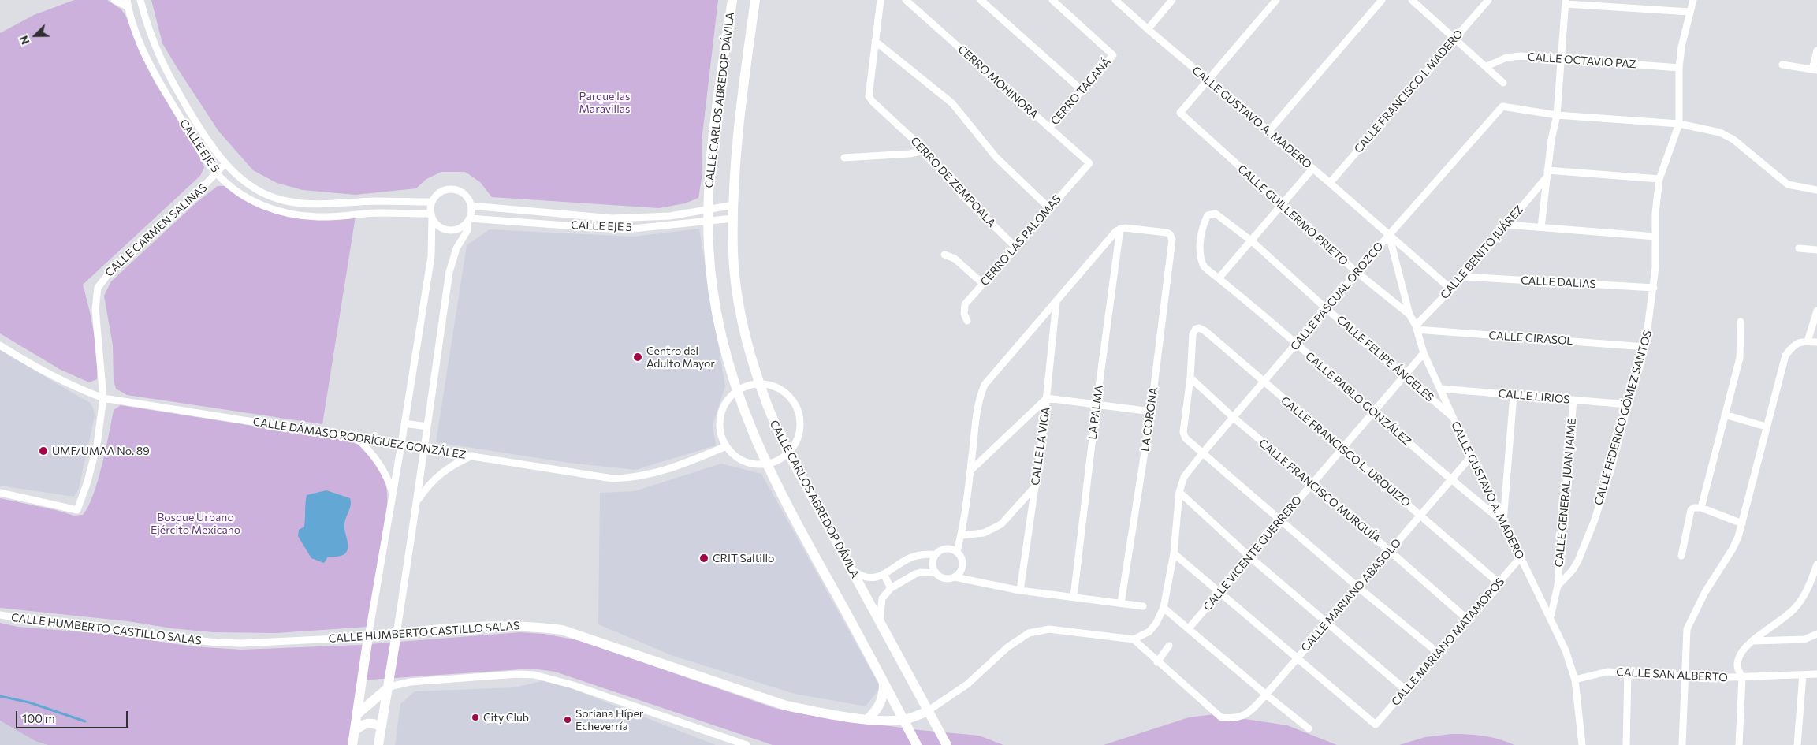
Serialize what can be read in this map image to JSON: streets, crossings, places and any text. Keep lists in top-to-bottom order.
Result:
{
  "streets": {
    "main road": ["CALLE CARLOS ABREDOP DÁVILA", "CALLE HUMBERTO CASTILLO SALAS"],
    "street": [
      "CALLE OCTAVIO PAZ",
      "CERRO MOHINORA",
      "CERRO TACANÁ",
      "CALLE FRANCISCO I. MADERO",
      "CALLE GUSTAVO A. MADERO",
      "CALLE EJE 5",
      "CERRO DE ZEMPOALA",
      "CALLE GUILLERMO PRIETO",
      "CALLE CARMEN SALINAS",
      "CERRO LAS PALOMAS",
      "CALLE BENITO JUÁREZ",
      "CALLE DALIAS",
      "CALLE PASCUAL OROZCO",
      "CALLE GIRASOL",
      "CALLE FELIPE ÁNGELES",
      "CALLE LIRIOS",
      "CALLE PABLO GONZÁLEZ",
      "LA PALMA",
      "CALLE FEDERICO GÓMEZ SANTOS",
      "LA CORONA",
      "CALLE DÁMASO RODRÍGUEZ GONZÁLEZ",
      "CALLE LA VIGA",
      "CALLE FRANCISCO L. URQUIZO",
      "CALLE FRANCISCO MURGUÍA",
      "CALLE GENERAL JUAN JAIME",
      "CALLE VICENTE GUERRERO",
      "CALLE MARIANO ABASOLO",
      "CALLE MARIANO MATAMOROS",
      "CALLE SAN ALBERTO"
    ]
  },
  "crossings": [
    ["CALLE OCTAVIO PAZ", "CALLE FEDERICO GÓMEZ SANTOS"],
    ["CERRO MOHINORA", "CERRO TACANÁ"],
    ["CERRO MOHINORA", "CERRO LAS PALOMAS"],
    ["CALLE FRANCISCO I. MADERO", "CALLE GUSTAVO A. MADERO"],
    ["CALLE CARLOS ABREDOP DÁVILA", "CALLE EJE 5"],
    ["CALLE CARLOS ABREDOP DÁVILA", "CALLE HUMBERTO CASTILLO SALAS"],
    ["CALLE GUSTAVO A. MADERO", "CALLE GUILLERMO PRIETO"],
    ["CALLE GUSTAVO A. MADERO", "CALLE BENITO JUÁREZ"],
    ["CALLE GUSTAVO A. MADERO", "CALLE PASCUAL OROZCO"],
    ["CALLE GUSTAVO A. MADERO", "CALLE GIRASOL"],
    ["CALLE GUSTAVO A. MADERO", "CALLE FELIPE ÁNGELES"],
    ["CALLE GUSTAVO A. MADERO", "CALLE LIRIOS"],
    ["CALLE GUSTAVO A. MADERO", "CALLE PABLO GONZÁLEZ"],
    ["CALLE GUSTAVO A. MADERO", "CALLE VICENTE GUERRERO"],
    ["CALLE GUSTAVO A. MADERO", "CALLE MARIANO ABASOLO"],
    ["CALLE GUSTAVO A. MADERO", "CALLE MARIANO MATAMOROS"],
    ["CALLE GUSTAVO A. MADERO", "CALLE SAN ALBERTO"],
    ["CALLE EJE 5", "CALLE CARMEN SALINAS"],
    ["CERRO DE ZEMPOALA", "CERRO LAS PALOMAS"],
    ["CALLE GUILLERMO PRIETO", "CALLE PASCUAL OROZCO"],
    ["CALLE CARMEN SALINAS", "CALLE DÁMASO RODRÍGUEZ GONZÁLEZ"],
    ["CALLE BENITO JUÁREZ", "CALLE DALIAS"],
    ["CALLE BENITO JUÁREZ", "CALLE GIRASOL"],
    ["CALLE DALIAS", "CALLE FEDERICO GÓMEZ SANTOS"],
    ["CALLE PASCUAL OROZCO", "CALLE FELIPE ÁNGELES"],
    ["CALLE PASCUAL OROZCO", "CALLE PABLO GONZÁLEZ"],
    ["CALLE PASCUAL OROZCO", "CALLE FRANCISCO L. URQUIZO"],
    ["CALLE PASCUAL OROZCO", "CALLE FRANCISCO MURGUÍA"],
    ["CALLE GIRASOL", "CALLE FEDERICO GÓMEZ SANTOS"],
    ["CALLE FELIPE ÁNGELES", "CALLE PABLO GONZÁLEZ"],
    ["CALLE FELIPE ÁNGELES", "CALLE VICENTE GUERRERO"],
    ["CALLE LIRIOS", "CALLE FEDERICO GÓMEZ SANTOS"],
    ["CALLE LIRIOS", "CALLE GENERAL JUAN JAIME"],
    ["CALLE PABLO GONZÁLEZ", "CALLE VICENTE GUERRERO"],
    ["CALLE PABLO GONZÁLEZ", "CALLE MARIANO ABASOLO"],
    ["LA PALMA", "LA CORONA"],
    ["CALLE FEDERICO GÓMEZ SANTOS", "CALLE GENERAL JUAN JAIME"],
    ["CALLE FRANCISCO L. URQUIZO", "CALLE FRANCISCO MURGUÍA"],
    ["CALLE FRANCISCO L. URQUIZO", "CALLE VICENTE GUERRERO"],
    ["CALLE FRANCISCO L. URQUIZO", "CALLE MARIANO ABASOLO"],
    ["CALLE FRANCISCO L. URQUIZO", "CALLE MARIANO MATAMOROS"],
    ["CALLE FRANCISCO MURGUÍA", "CALLE VICENTE GUERRERO"],
    ["CALLE FRANCISCO MURGUÍA", "CALLE MARIANO ABASOLO"],
    ["CALLE FRANCISCO MURGUÍA", "CALLE MARIANO MATAMOROS"],
    ["CALLE MARIANO ABASOLO", "CALLE MARIANO MATAMOROS"]
  ],
  "parks": ["Parque las Maravillas", "Bosque Urbano Ejército Mexicano"],
  "places": [
    "Centro del Adulto Mayor",
    "UMF/UMAA No. 89",
    "CRIT Saltillo",
    "City Club",
    "Soriana Híper Echeverría"
  ],
  "scale_bar": "100 m",
  "north": "bottom left"
}
